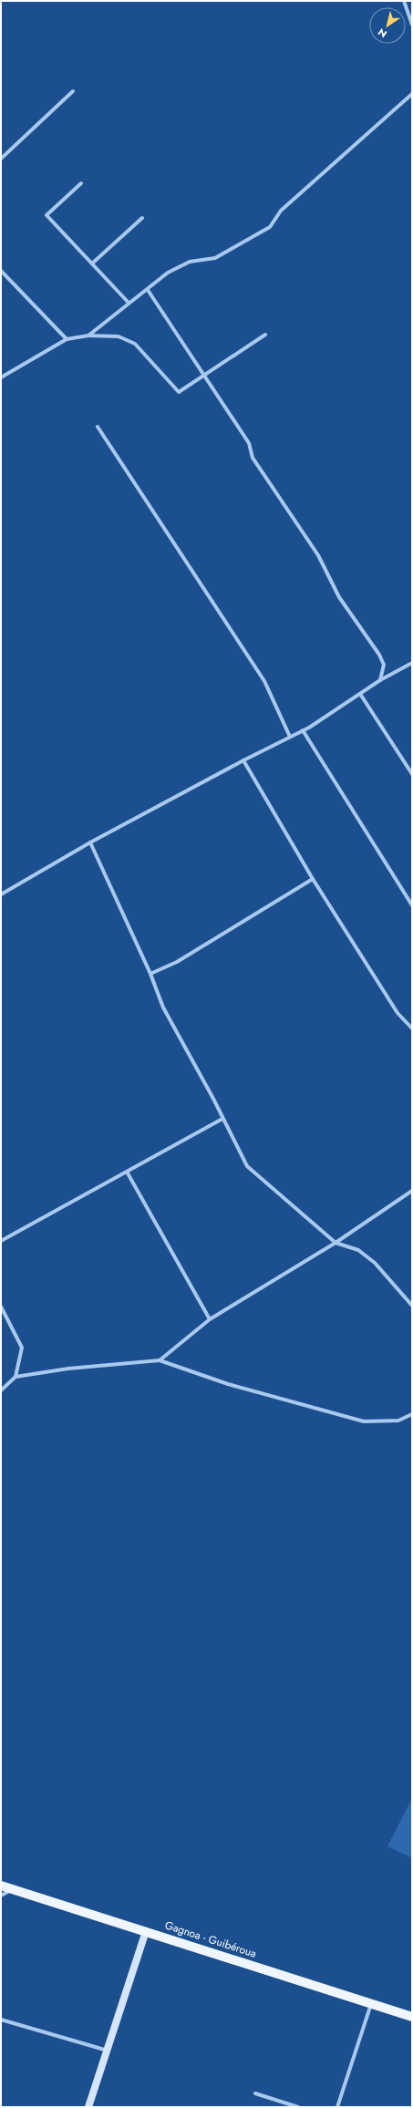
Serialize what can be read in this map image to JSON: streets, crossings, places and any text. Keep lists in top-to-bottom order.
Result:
{
  "streets": {
    "main road": ["Gagnoa - Guibéroua"]
  },
  "north": "bottom left"
}
